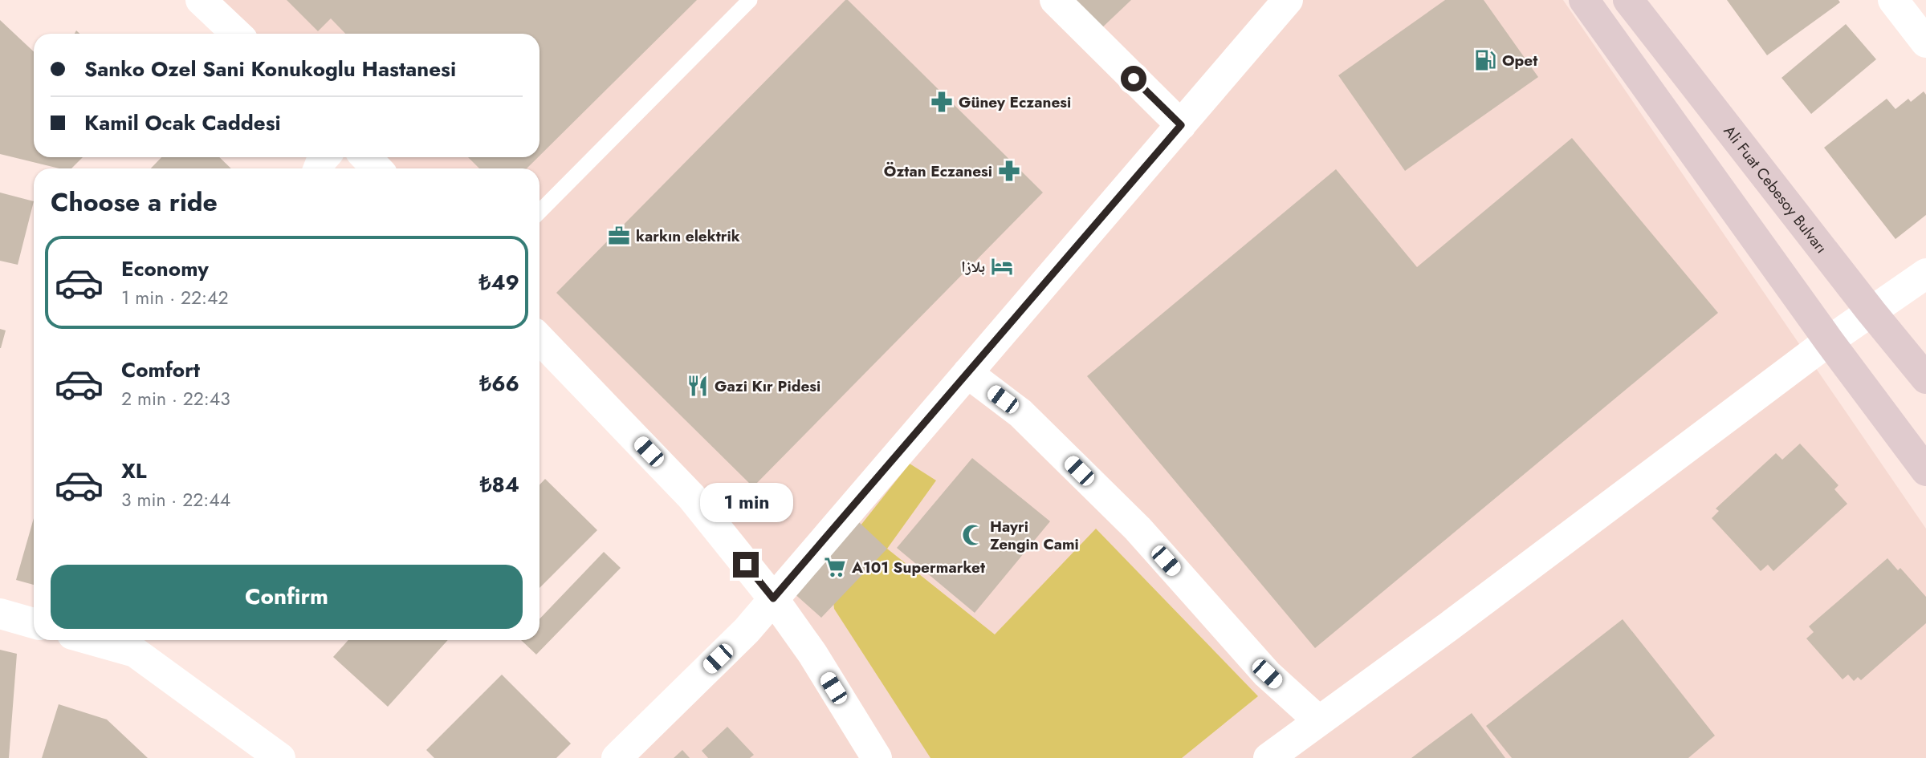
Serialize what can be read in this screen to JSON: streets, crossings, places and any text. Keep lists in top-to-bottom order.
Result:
{
  "streets": {
    "main road": ["Ali Fuat Cebesoy Bulvarı"]
  },
  "places": {
    "fuel station": ["Opet"],
    "pharmacy": ["Güney Eczanesi", "Öztan Eczanesi"],
    "office": ["karkın elektrik"],
    "hotel": ["بلازا"],
    "restaurant": ["Gazi Kır Pidesi"],
    "mosque": ["Hayri Zengin Cami"],
    "supermarket": ["A101 Supermarket"]
  },
  "page": {
    "banner": ["Sanko Ozel Sani Konukoglu Hastanesi", "Kamil Ocak Caddesi"],
    "heading": "Choose a ride",
    "list": [
      {
        "name": "Economy",
        "note": "1 min · 22:42",
        "value": "₺49"
      },
      {
        "name": "Comfort",
        "note": "2 min · 22:43",
        "value": "₺66"
      },
      {
        "name": "XL",
        "note": "3 min · 22:44",
        "value": "₺84"
      }
    ],
    "bubble": "1 min",
    "buttons": "Confirm"
  }
}
